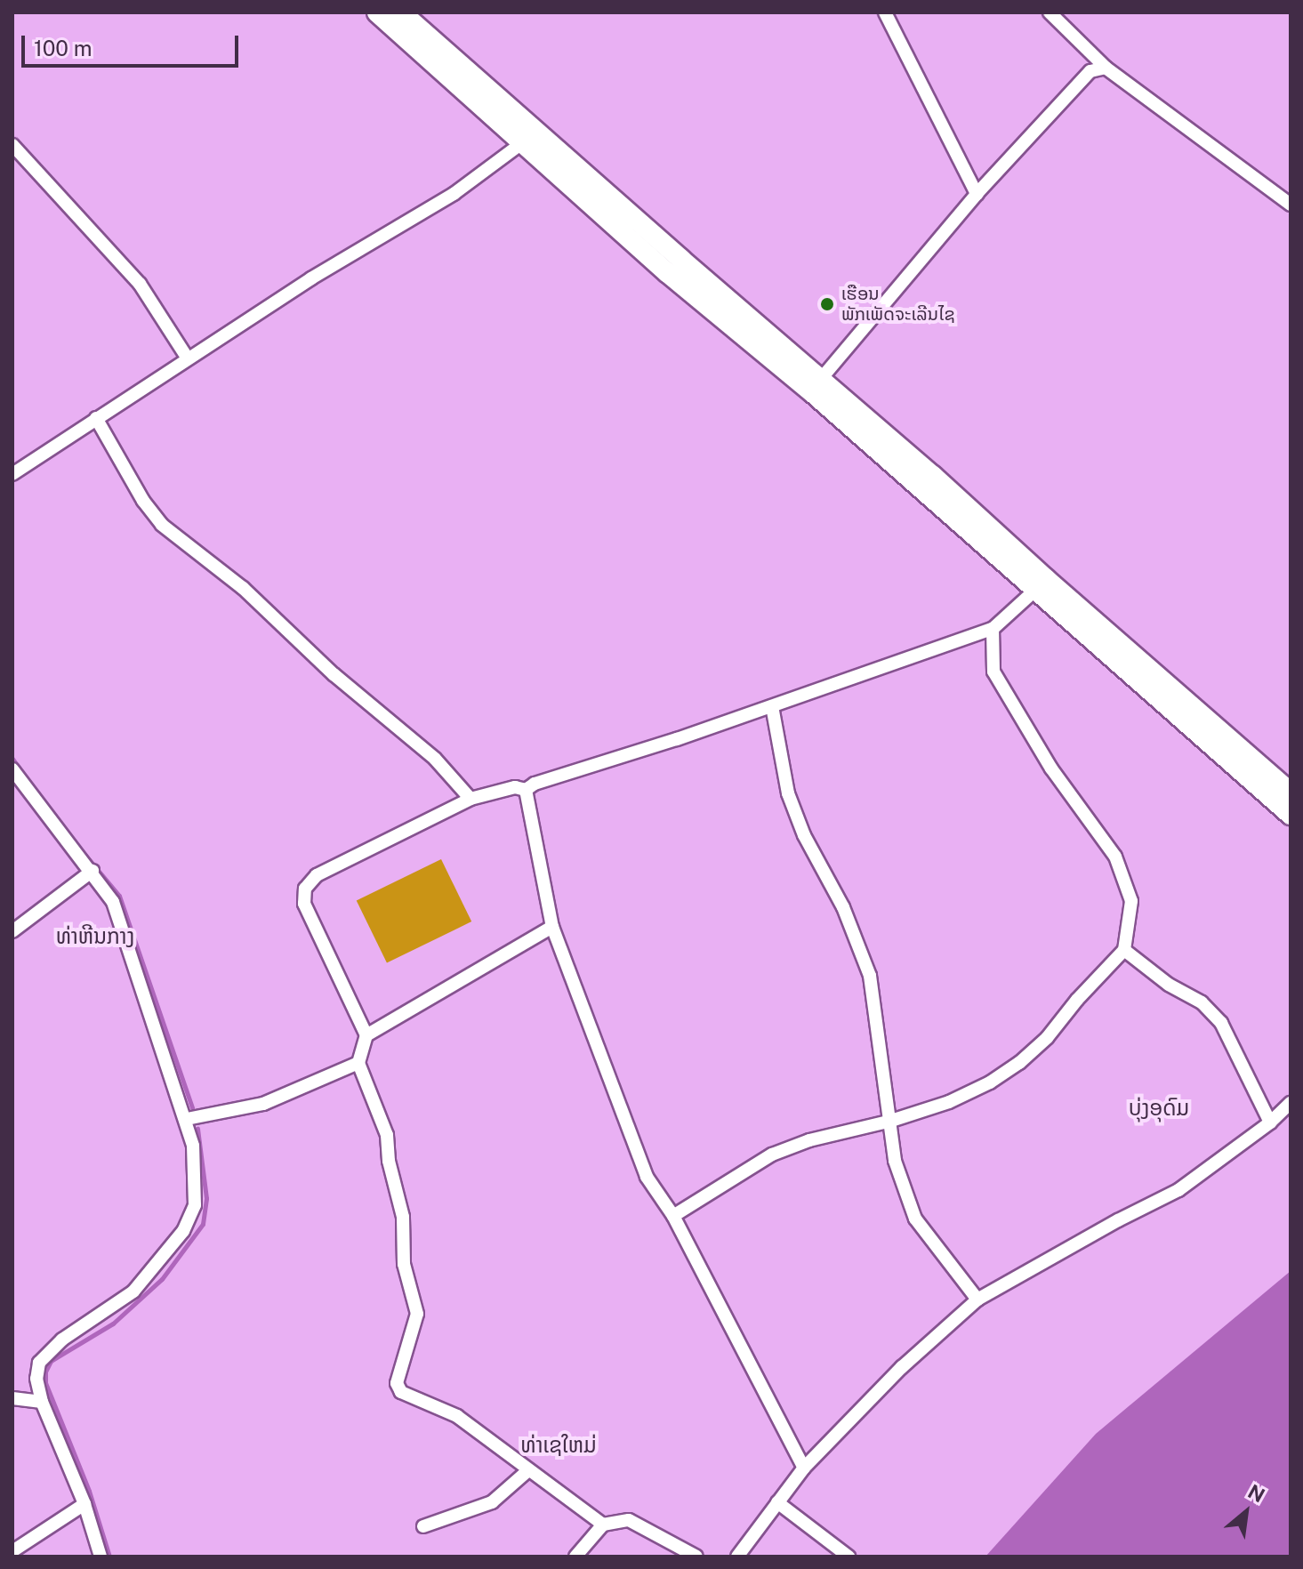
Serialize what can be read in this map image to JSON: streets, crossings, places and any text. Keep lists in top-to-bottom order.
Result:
{
  "districts": ["ທ່າຫີນກາງ", "ບຸ່ງອຸດົມ", "ທ່າເຊໃຫມ່"],
  "places": ["ເຮືອນ ພັກເພັດຈະເລີນໄຊ"],
  "scale_bar": "100 m",
  "north": "top right"
}
